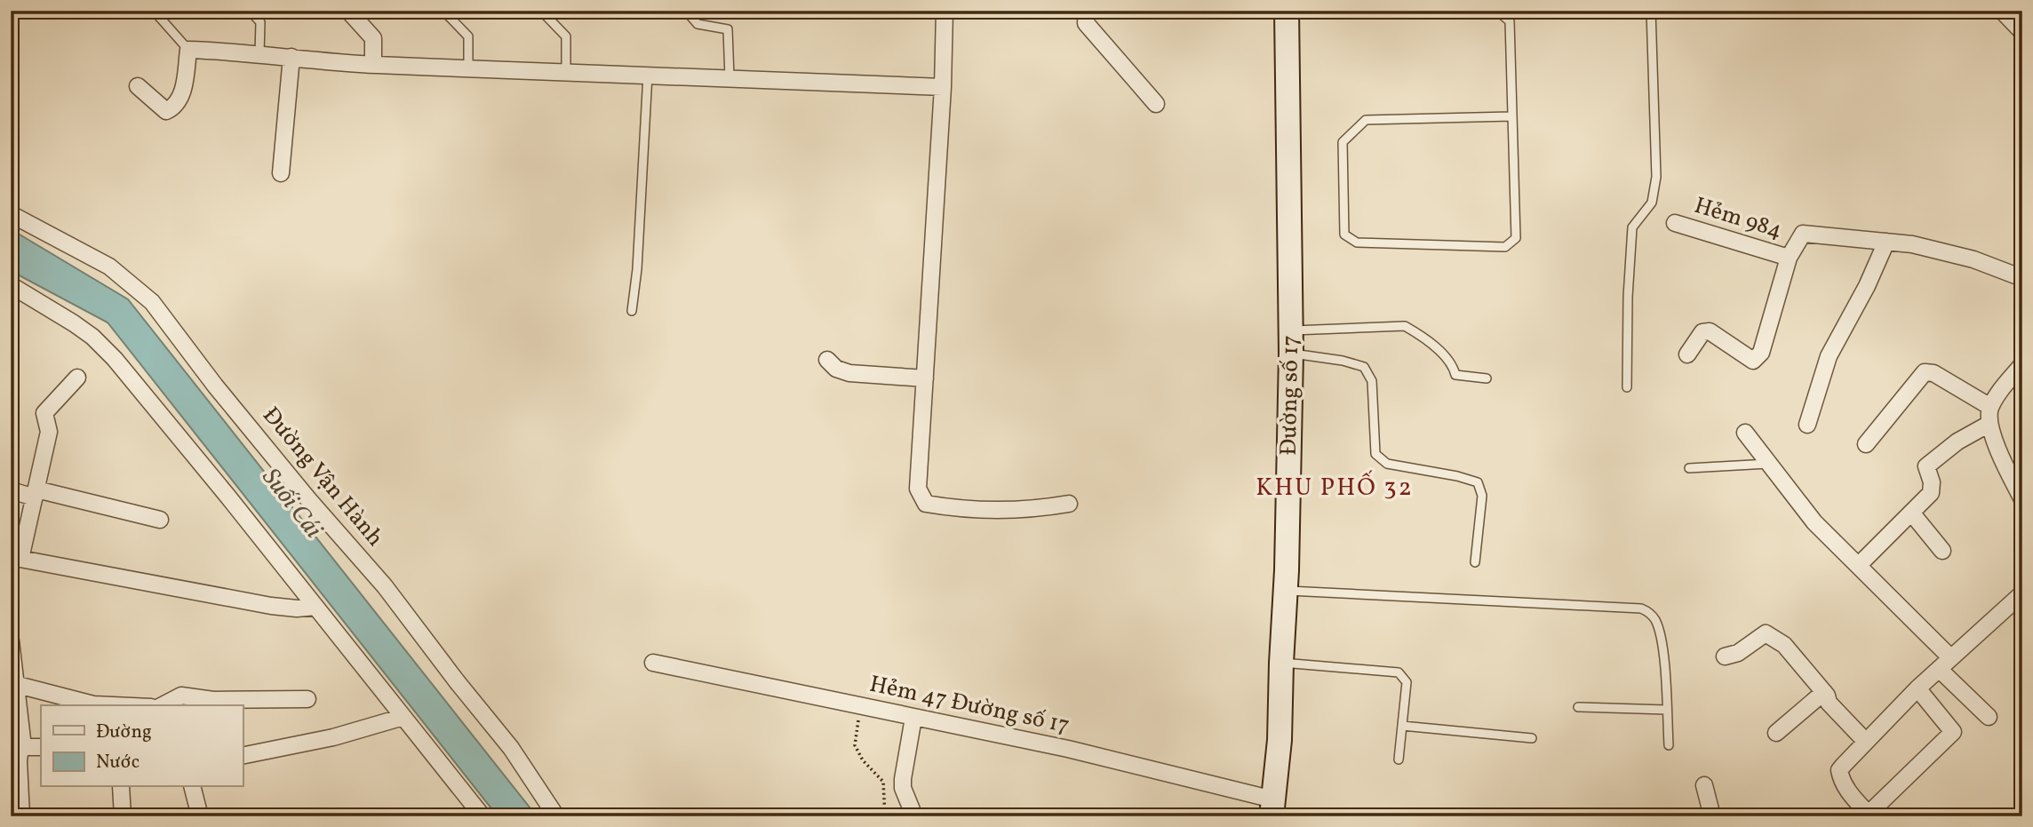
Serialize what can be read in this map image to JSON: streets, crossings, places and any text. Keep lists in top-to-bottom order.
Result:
{
  "streets": {
    "street": [
      "Hẻm 984",
      "Đường số 17",
      "Đường Vận Hành",
      "Hẻm 47 Đường số 17"
    ]
  },
  "crossings": [
    ["Đường số 17", "Hẻm 47 Đường số 17"]
  ],
  "districts": ["KHU PHỐ 32"],
  "water": ["Suối Cái"],
  "legend": ["Đường", "Nước"]
}
